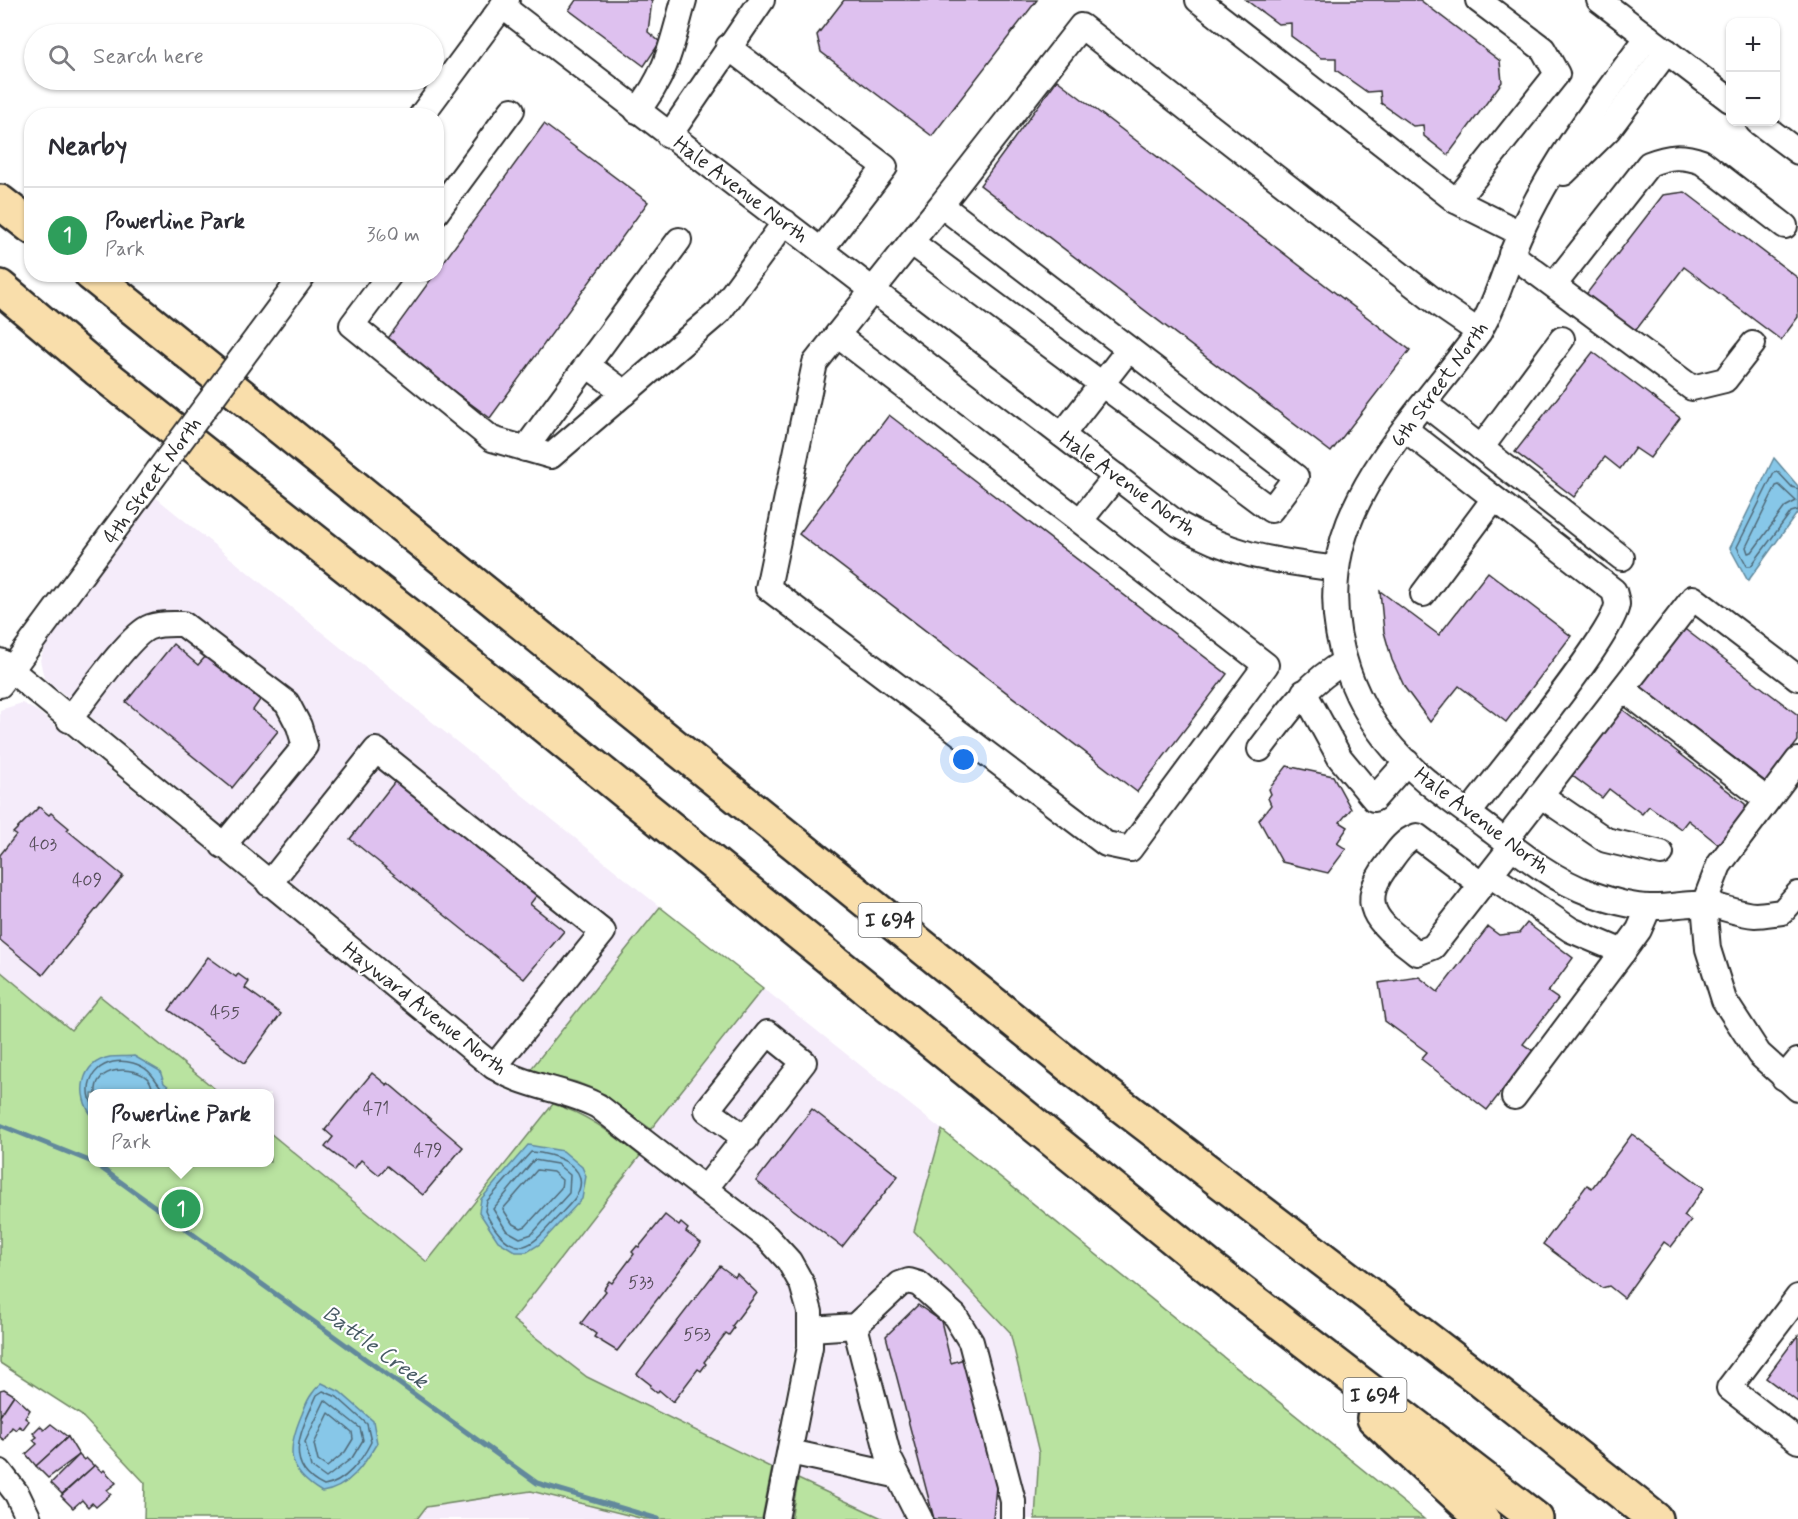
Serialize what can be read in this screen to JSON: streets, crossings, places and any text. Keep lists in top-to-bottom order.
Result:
{
  "streets": {
    "highway": ["I 694"],
    "street": [
      "Hale Avenue North",
      "6th Street North",
      "4th Street North",
      "Hayward Avenue North"
    ]
  },
  "crossings": [
    ["Hale Avenue North", "6th Street North"],
    ["4th Street North", "Hayward Avenue North"]
  ],
  "water": ["Battle Creek"],
  "house_numbers": [
    "403",
    "409",
    "455",
    "471",
    "479",
    "533",
    "553"
  ],
  "page": {
    "map_buttons": ["+", "−"],
    "search": "Search here",
    "heading": "Nearby",
    "list": [
      {
        "mark": "1",
        "name": "Powerline Park",
        "note": "Park",
        "value": "360 m"
      }
    ],
    "popup": ["Powerline Park", "Park"],
    "pins": "1"
  }
}
